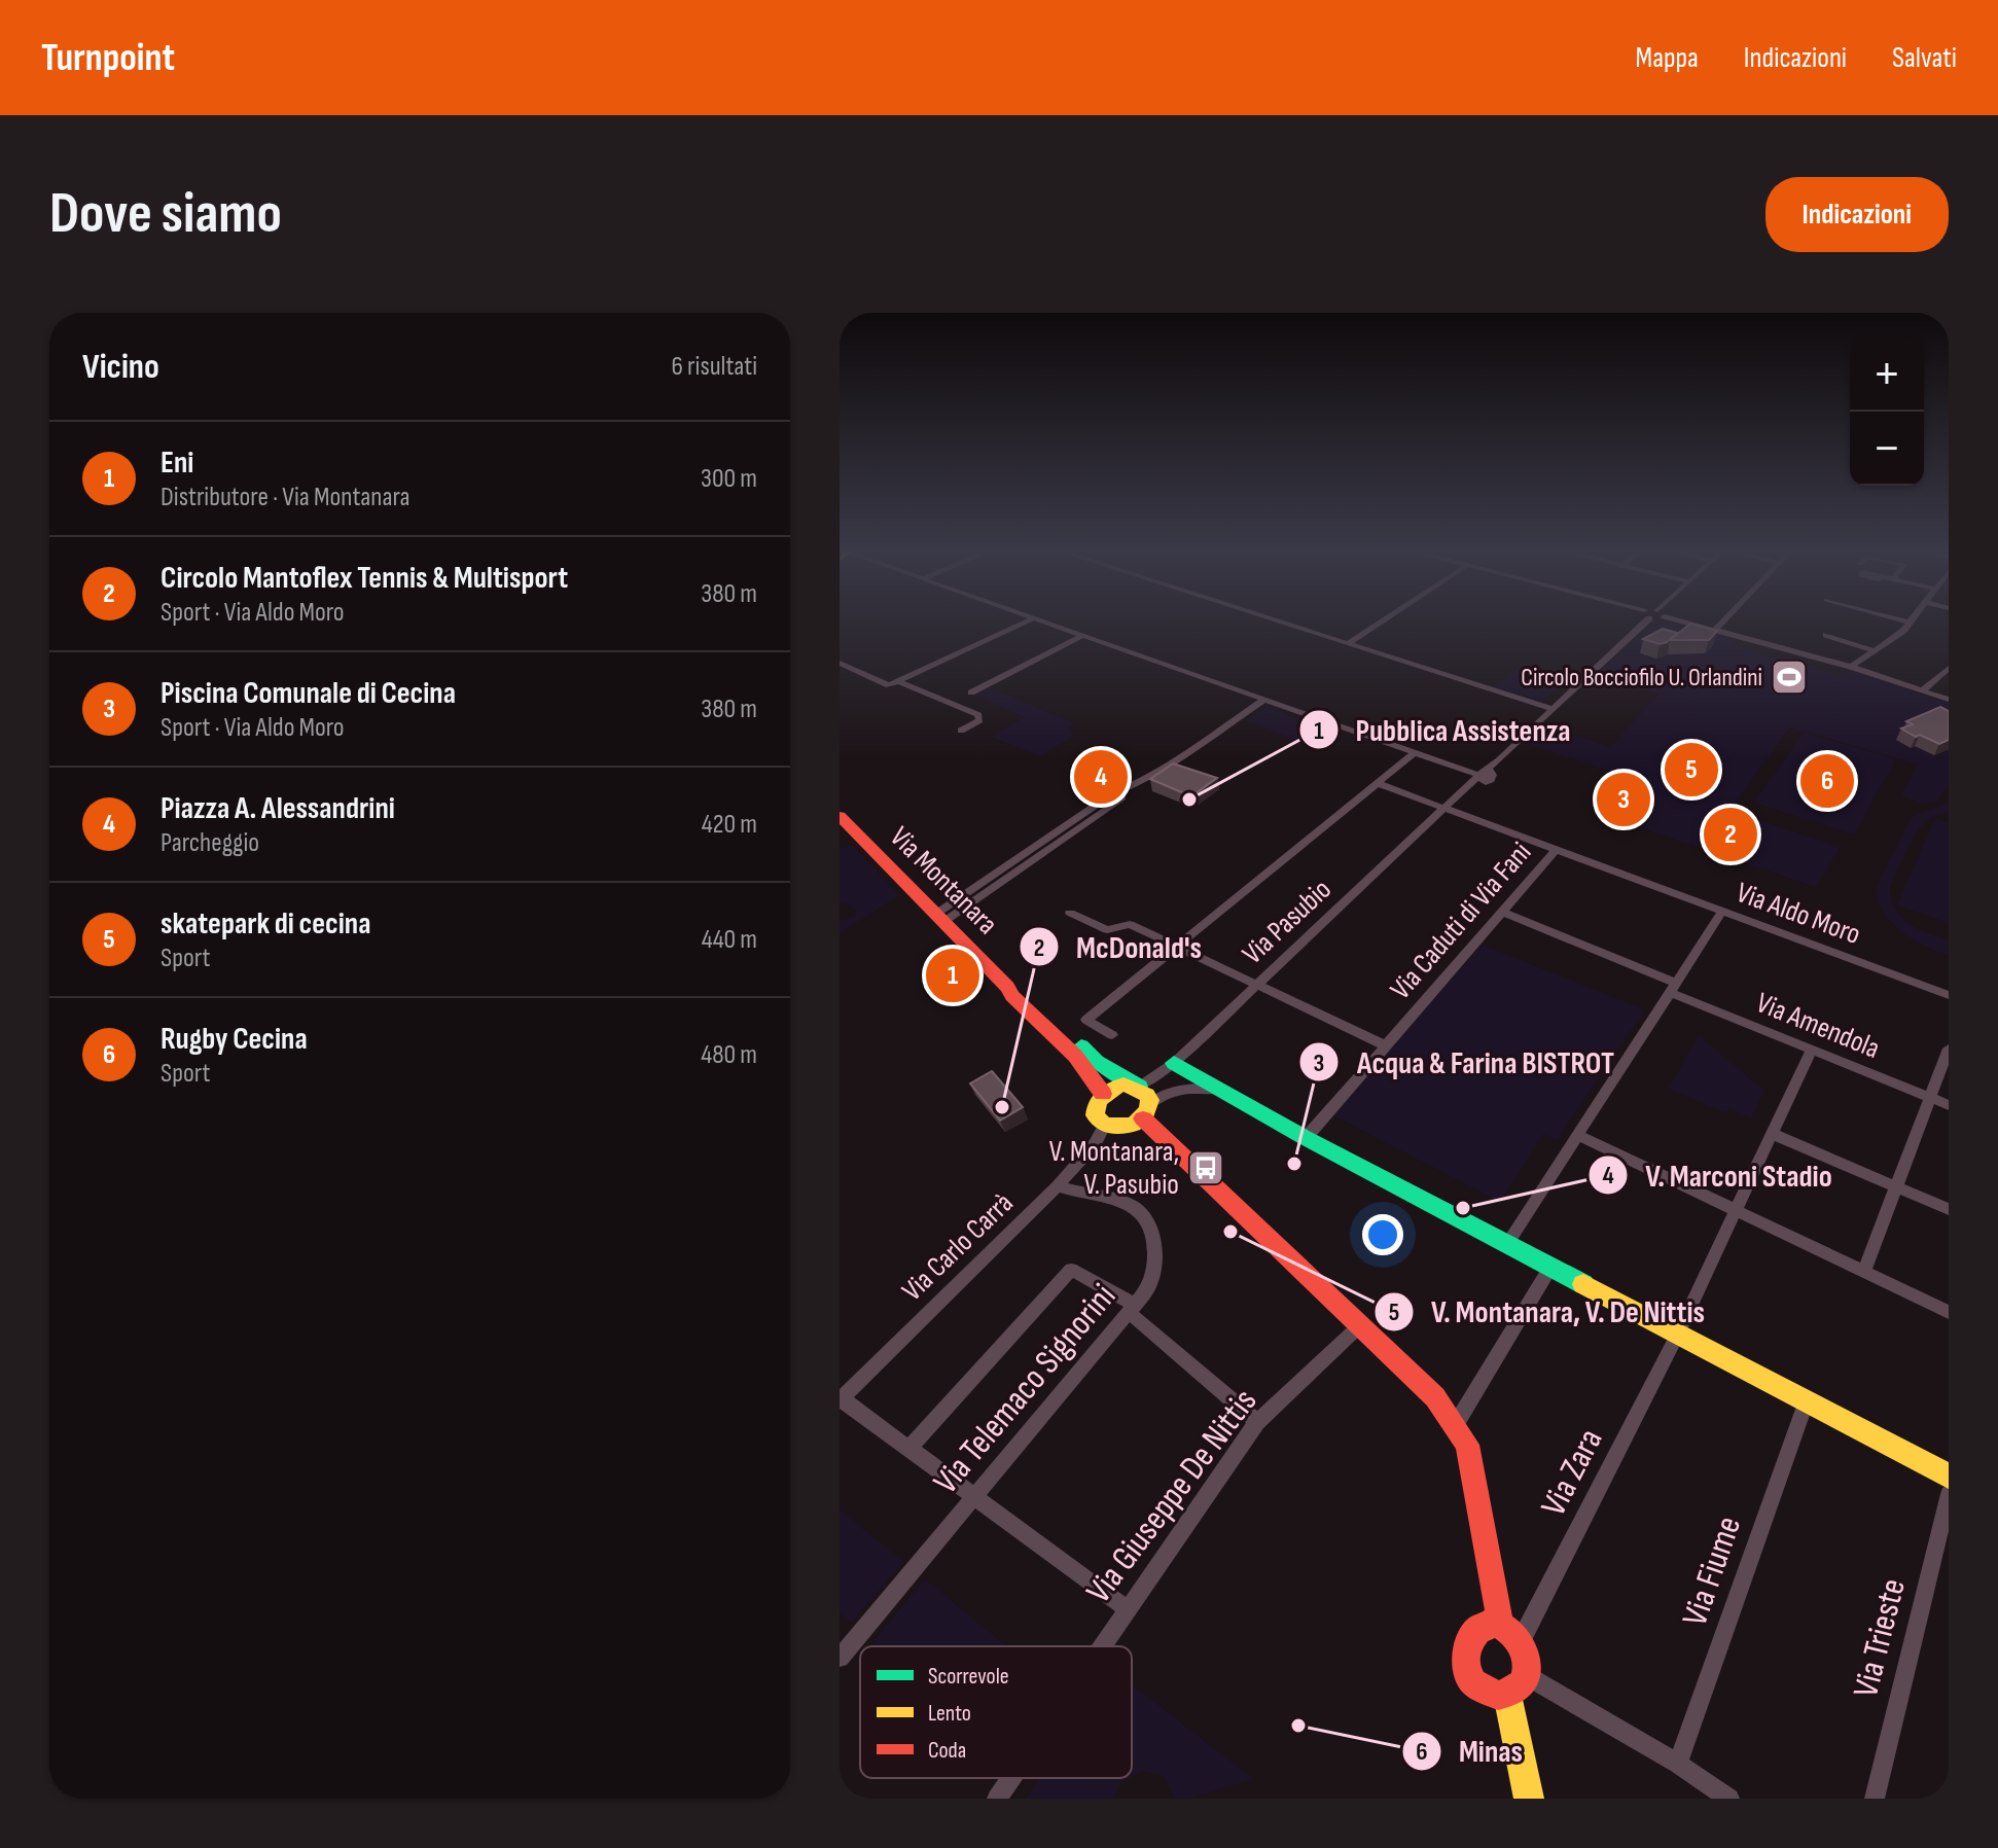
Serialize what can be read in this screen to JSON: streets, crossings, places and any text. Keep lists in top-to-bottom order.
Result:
{
  "streets": {
    "main road": ["Via Montanara"],
    "street": [
      "Via Aldo Moro",
      "Via Caduti di Via Fani",
      "Via Pasubio",
      "Via Amendola",
      "Via Carlo Carrà",
      "Via Telemaco Signorini",
      "Via Zara",
      "Via Giuseppe De Nittis",
      "Via Fiume",
      "Via Trieste"
    ]
  },
  "crossings": [
    ["Via Montanara", "Via Pasubio"],
    ["Via Montanara", "Via Carlo Carrà"],
    ["Via Aldo Moro", "Via Caduti di Via Fani"],
    ["Via Aldo Moro", "Via Pasubio"],
    ["Via Caduti di Via Fani", "Via Amendola"],
    ["Via Pasubio", "Via Carlo Carrà"],
    ["Via Amendola", "Via Zara"],
    ["Via Carlo Carrà", "Via Telemaco Signorini"]
  ],
  "places": {
    "sports": ["Circolo Bocciofilo U. Orlandini"],
    "other": [
      "Pubblica Assistenza",
      "McDonald's",
      "Acqua & Farina BISTROT",
      "V. Marconi Stadio",
      "V. Montanara, V. De Nittis",
      "Minas"
    ],
    "bus stop": ["V. Montanara, V. Pasubio"]
  },
  "legend": ["Scorrevole", "Lento", "Coda"],
  "page": {
    "header": "Turnpoint",
    "nav": ["Mappa", "Indicazioni", "Salvati"],
    "buttons": "Indicazioni",
    "title": "Dove siamo",
    "heading": ["Vicino", "6 risultati"],
    "map_buttons": ["+", "−"],
    "list": [
      {
        "mark": "1",
        "name": "Eni",
        "note": "Distributore · Via Montanara",
        "value": "300 m"
      },
      {
        "mark": "2",
        "name": "Circolo Mantoflex Tennis & Multisport",
        "note": "Sport · Via Aldo Moro",
        "value": "380 m"
      },
      {
        "mark": "3",
        "name": "Piscina Comunale di Cecina",
        "note": "Sport · Via Aldo Moro",
        "value": "380 m"
      },
      {
        "mark": "4",
        "name": "Piazza A. Alessandrini",
        "note": "Parcheggio",
        "value": "420 m"
      },
      {
        "mark": "5",
        "name": "skatepark di cecina",
        "note": "Sport",
        "value": "440 m"
      },
      {
        "mark": "6",
        "name": "Rugby Cecina",
        "note": "Sport",
        "value": "480 m"
      }
    ],
    "pins": [
      "5",
      "4",
      "6",
      "3",
      "2",
      "1"
    ]
  }
}
